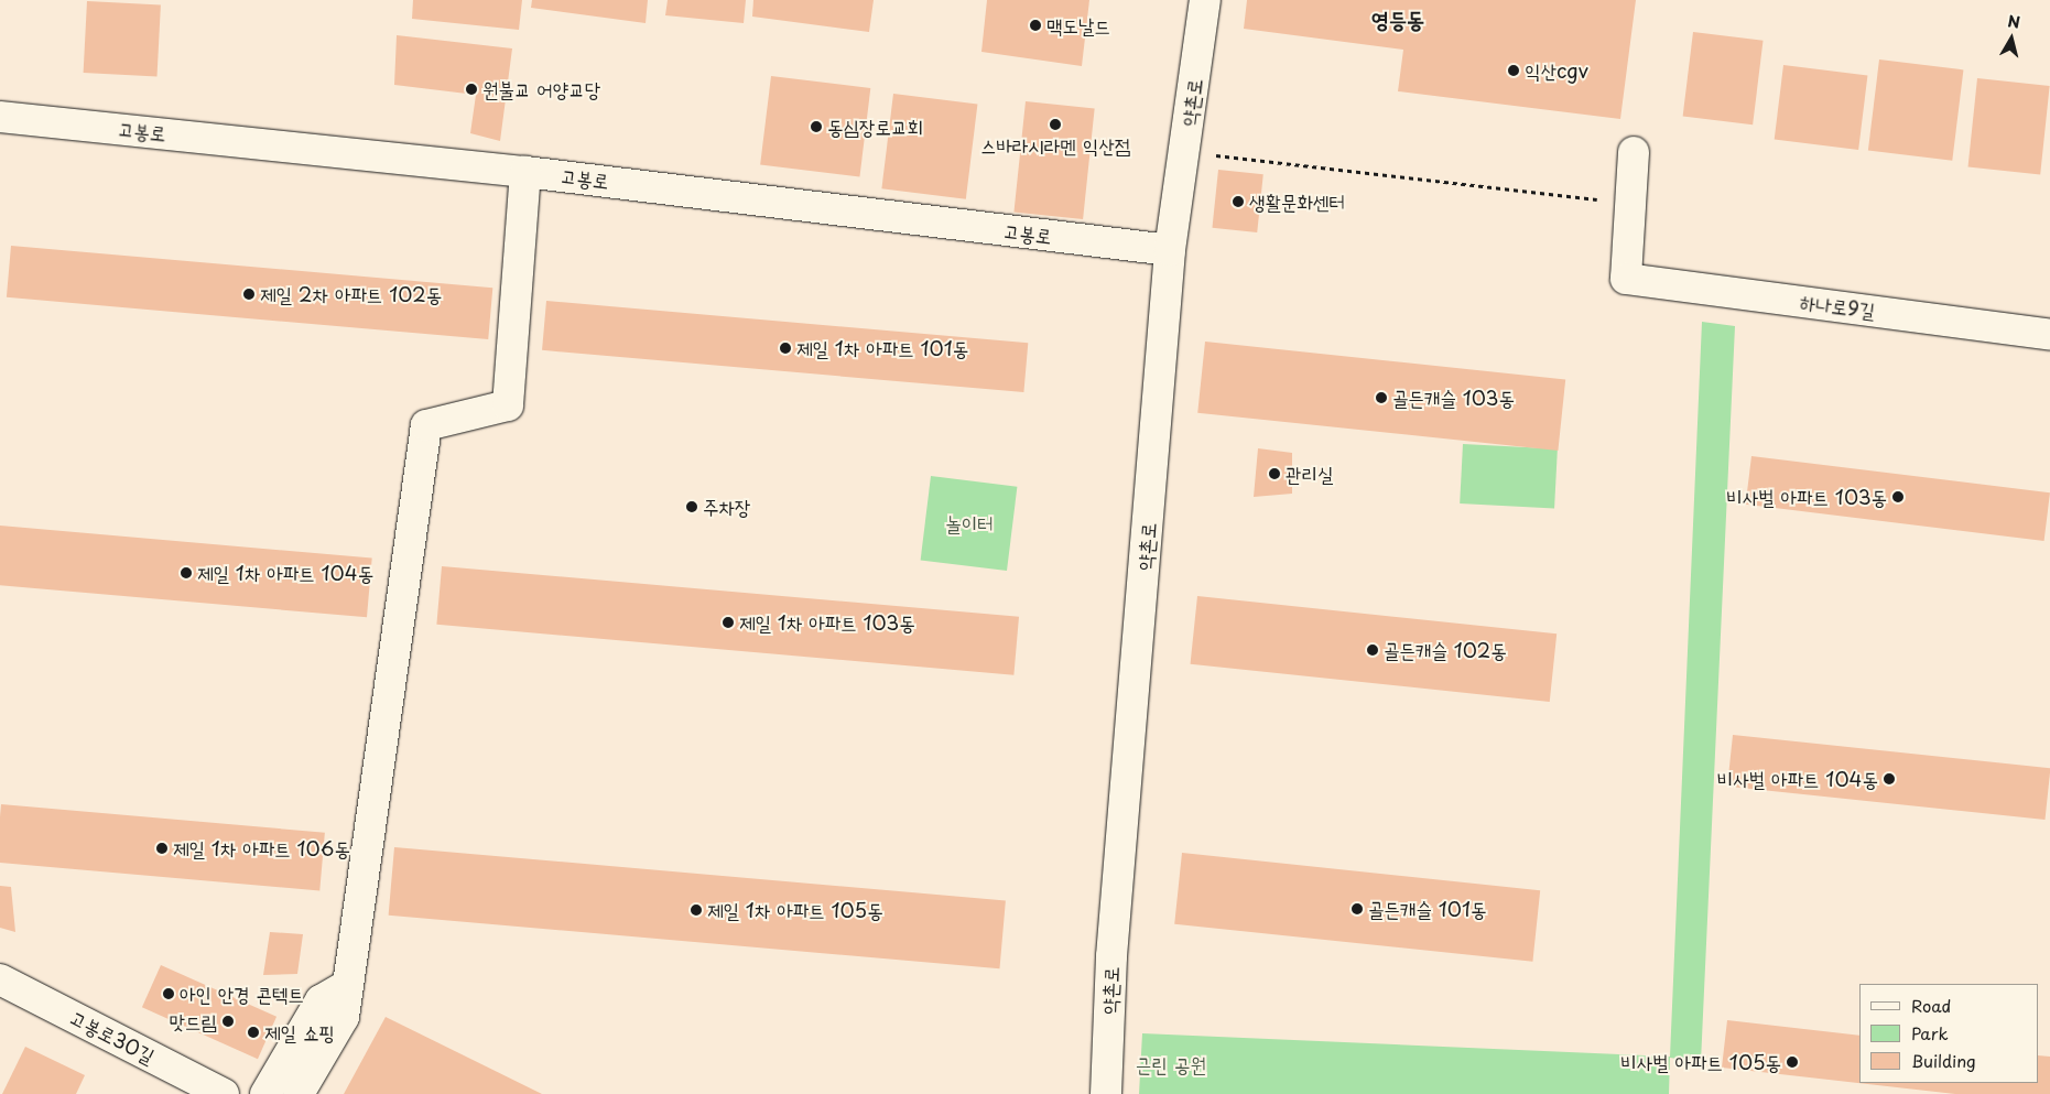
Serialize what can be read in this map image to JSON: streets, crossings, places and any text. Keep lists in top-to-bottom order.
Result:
{
  "streets": {
    "street": [
      "약촌로",
      "고봉로",
      "하나로9길",
      "고봉로30길"
    ]
  },
  "crossings": [
    ["약촌로", "고봉로"]
  ],
  "districts": ["영등동"],
  "parks": ["놀이터", "근린 공원"],
  "places": [
    "맥도날드",
    "익산cgv",
    "원불교 어양교당",
    "스바라시라멘 익산점",
    "동심장로교회",
    "생활문화센터",
    "제일 2차 아파트 102동",
    "제일 1차 아파트 101동",
    "골든캐슬 103동",
    "관리실",
    "비사벌 아파트 103동",
    "주차장",
    "제일 1차 아파트 104동",
    "제일 1차 아파트 103동",
    "골든캐슬 102동",
    "비사벌 아파트 104동",
    "제일 1차 아파트 106동",
    "골든캐슬 101동",
    "제일 1차 아파트 105동",
    "아인 안경 콘텍트",
    "맛드림",
    "제일 쇼핑",
    "비사벌 아파트 105동"
  ],
  "legend": ["Road", "Park", "Building"],
  "north": "top"
}
